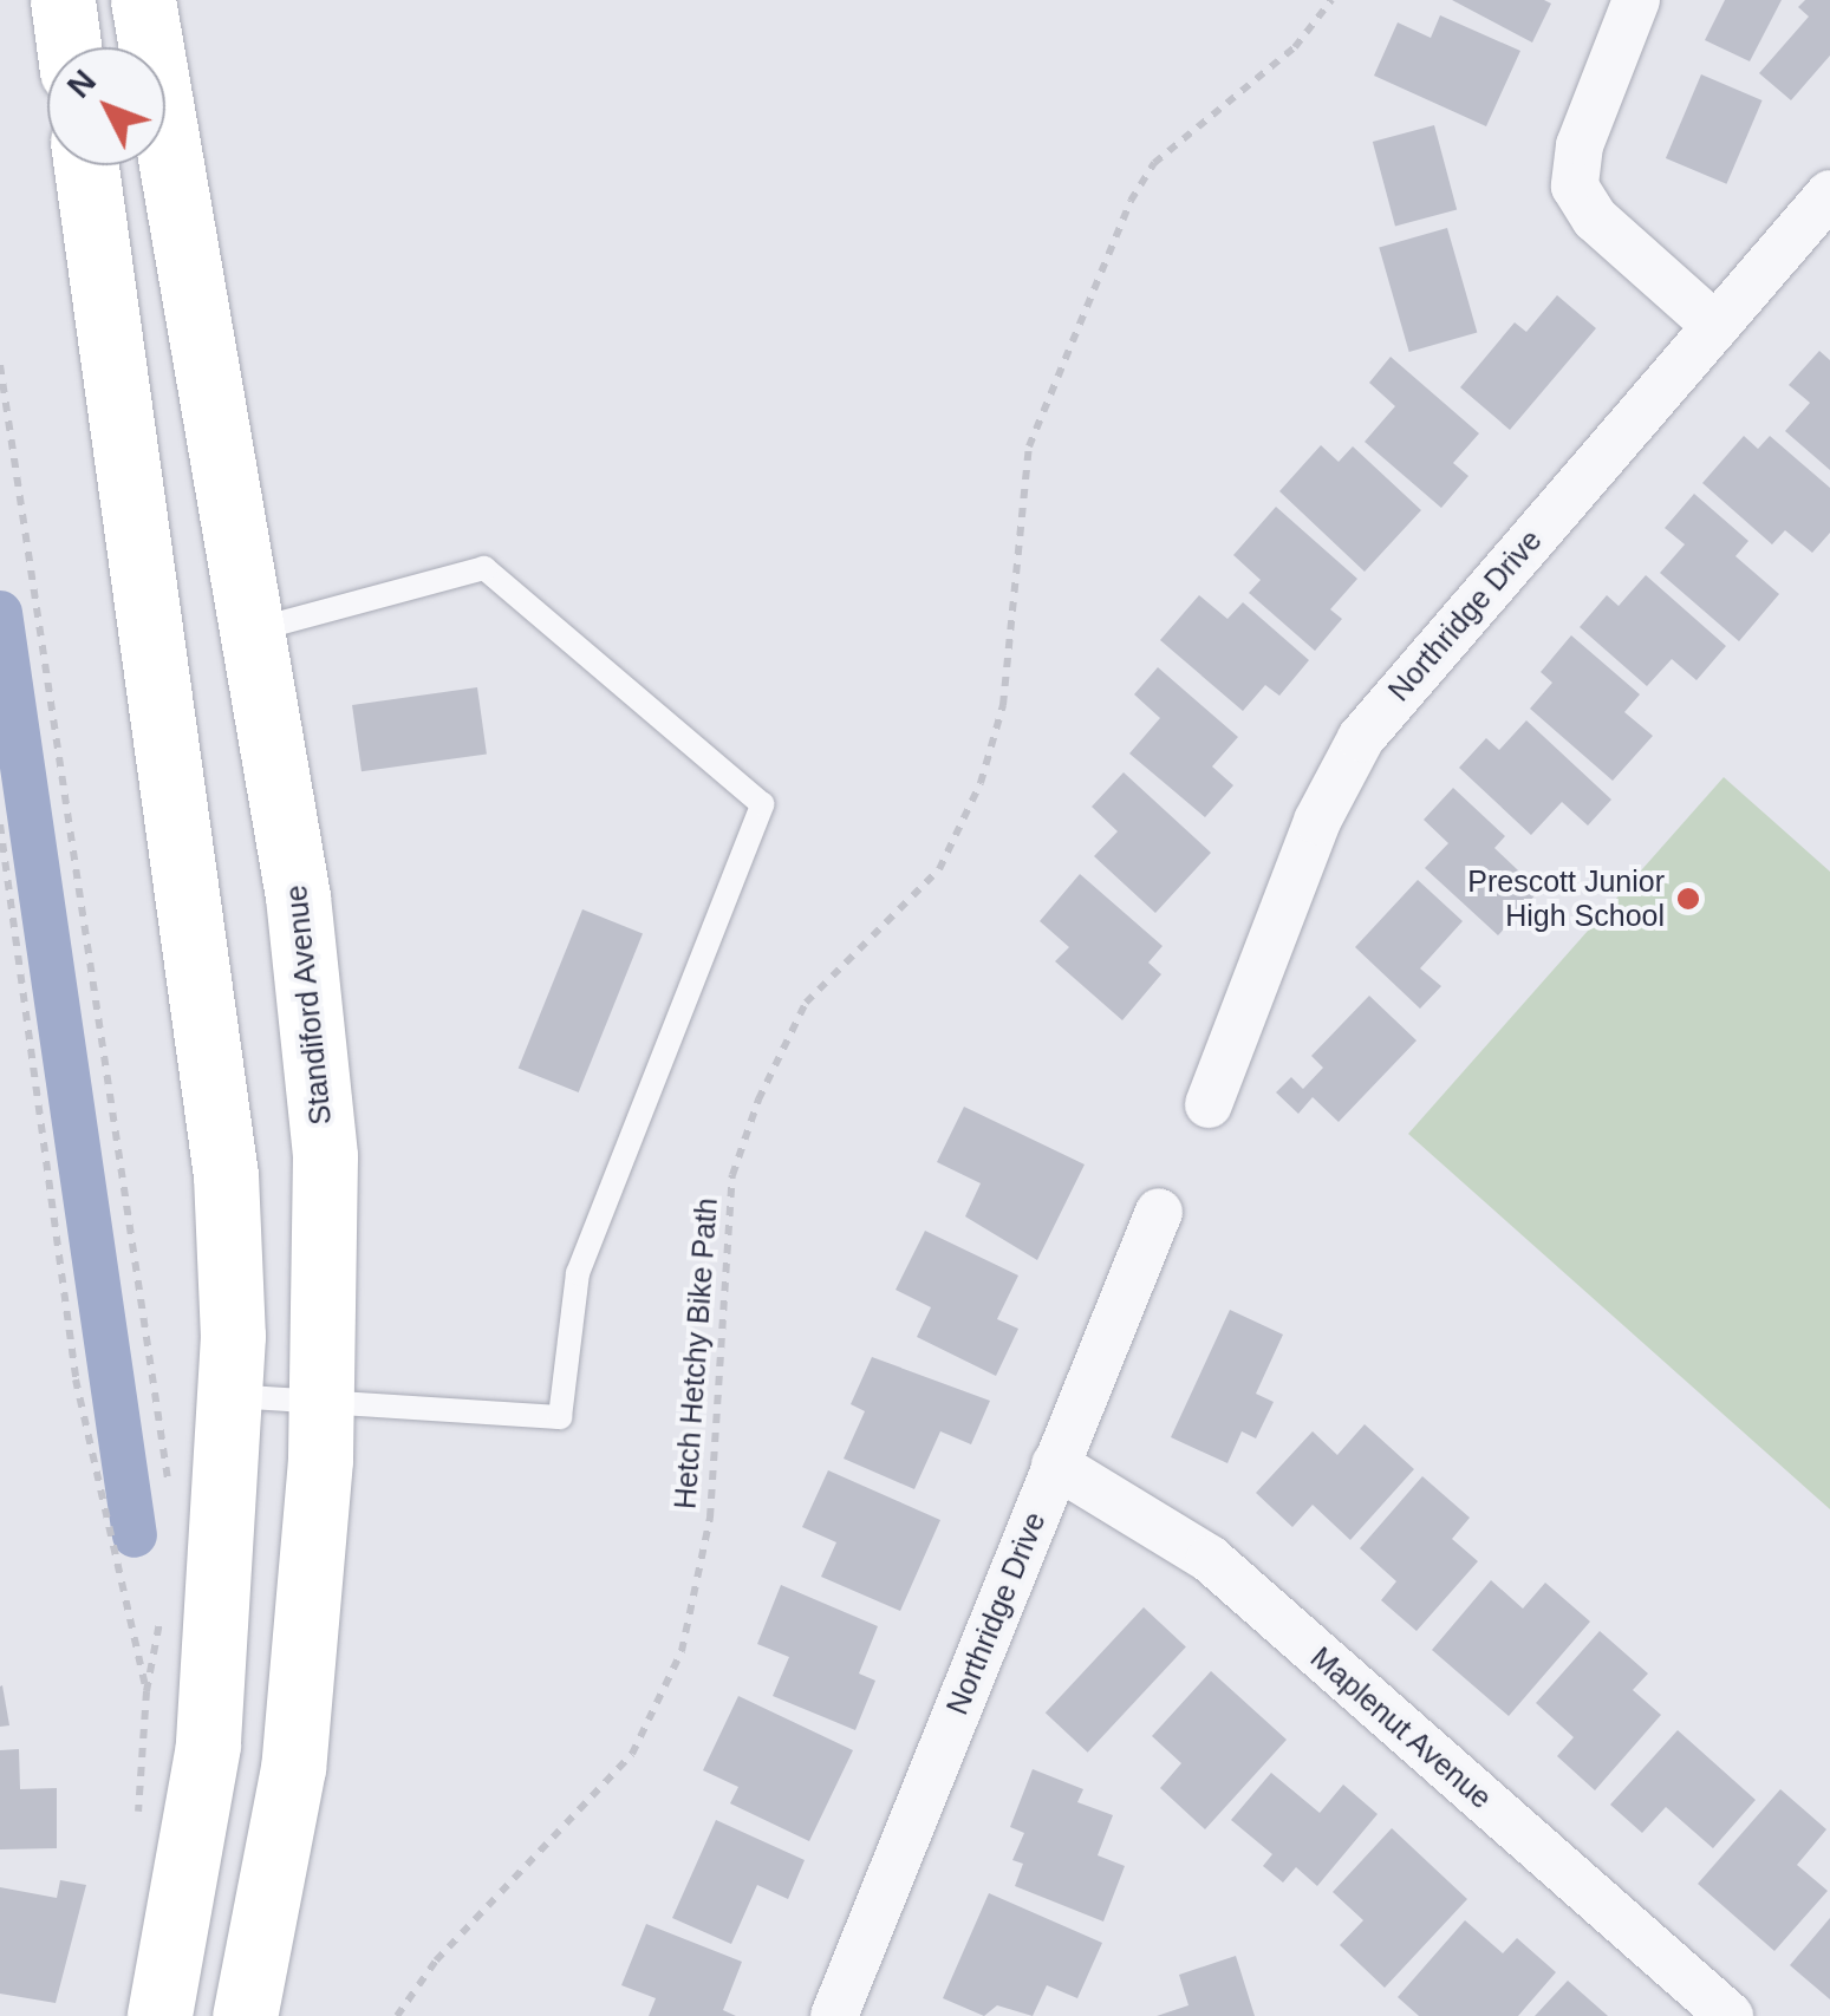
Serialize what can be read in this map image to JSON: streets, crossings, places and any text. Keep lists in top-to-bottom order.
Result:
{
  "streets": {
    "main road": ["Standiford Avenue"],
    "street": ["Northridge Drive", "Maplenut Avenue"],
    "path": ["Hetch Hetchy Bike Path"]
  },
  "crossings": [
    ["Northridge Drive", "Maplenut Avenue"]
  ],
  "places": ["Prescott Junior High School"],
  "north": "top left"
}
